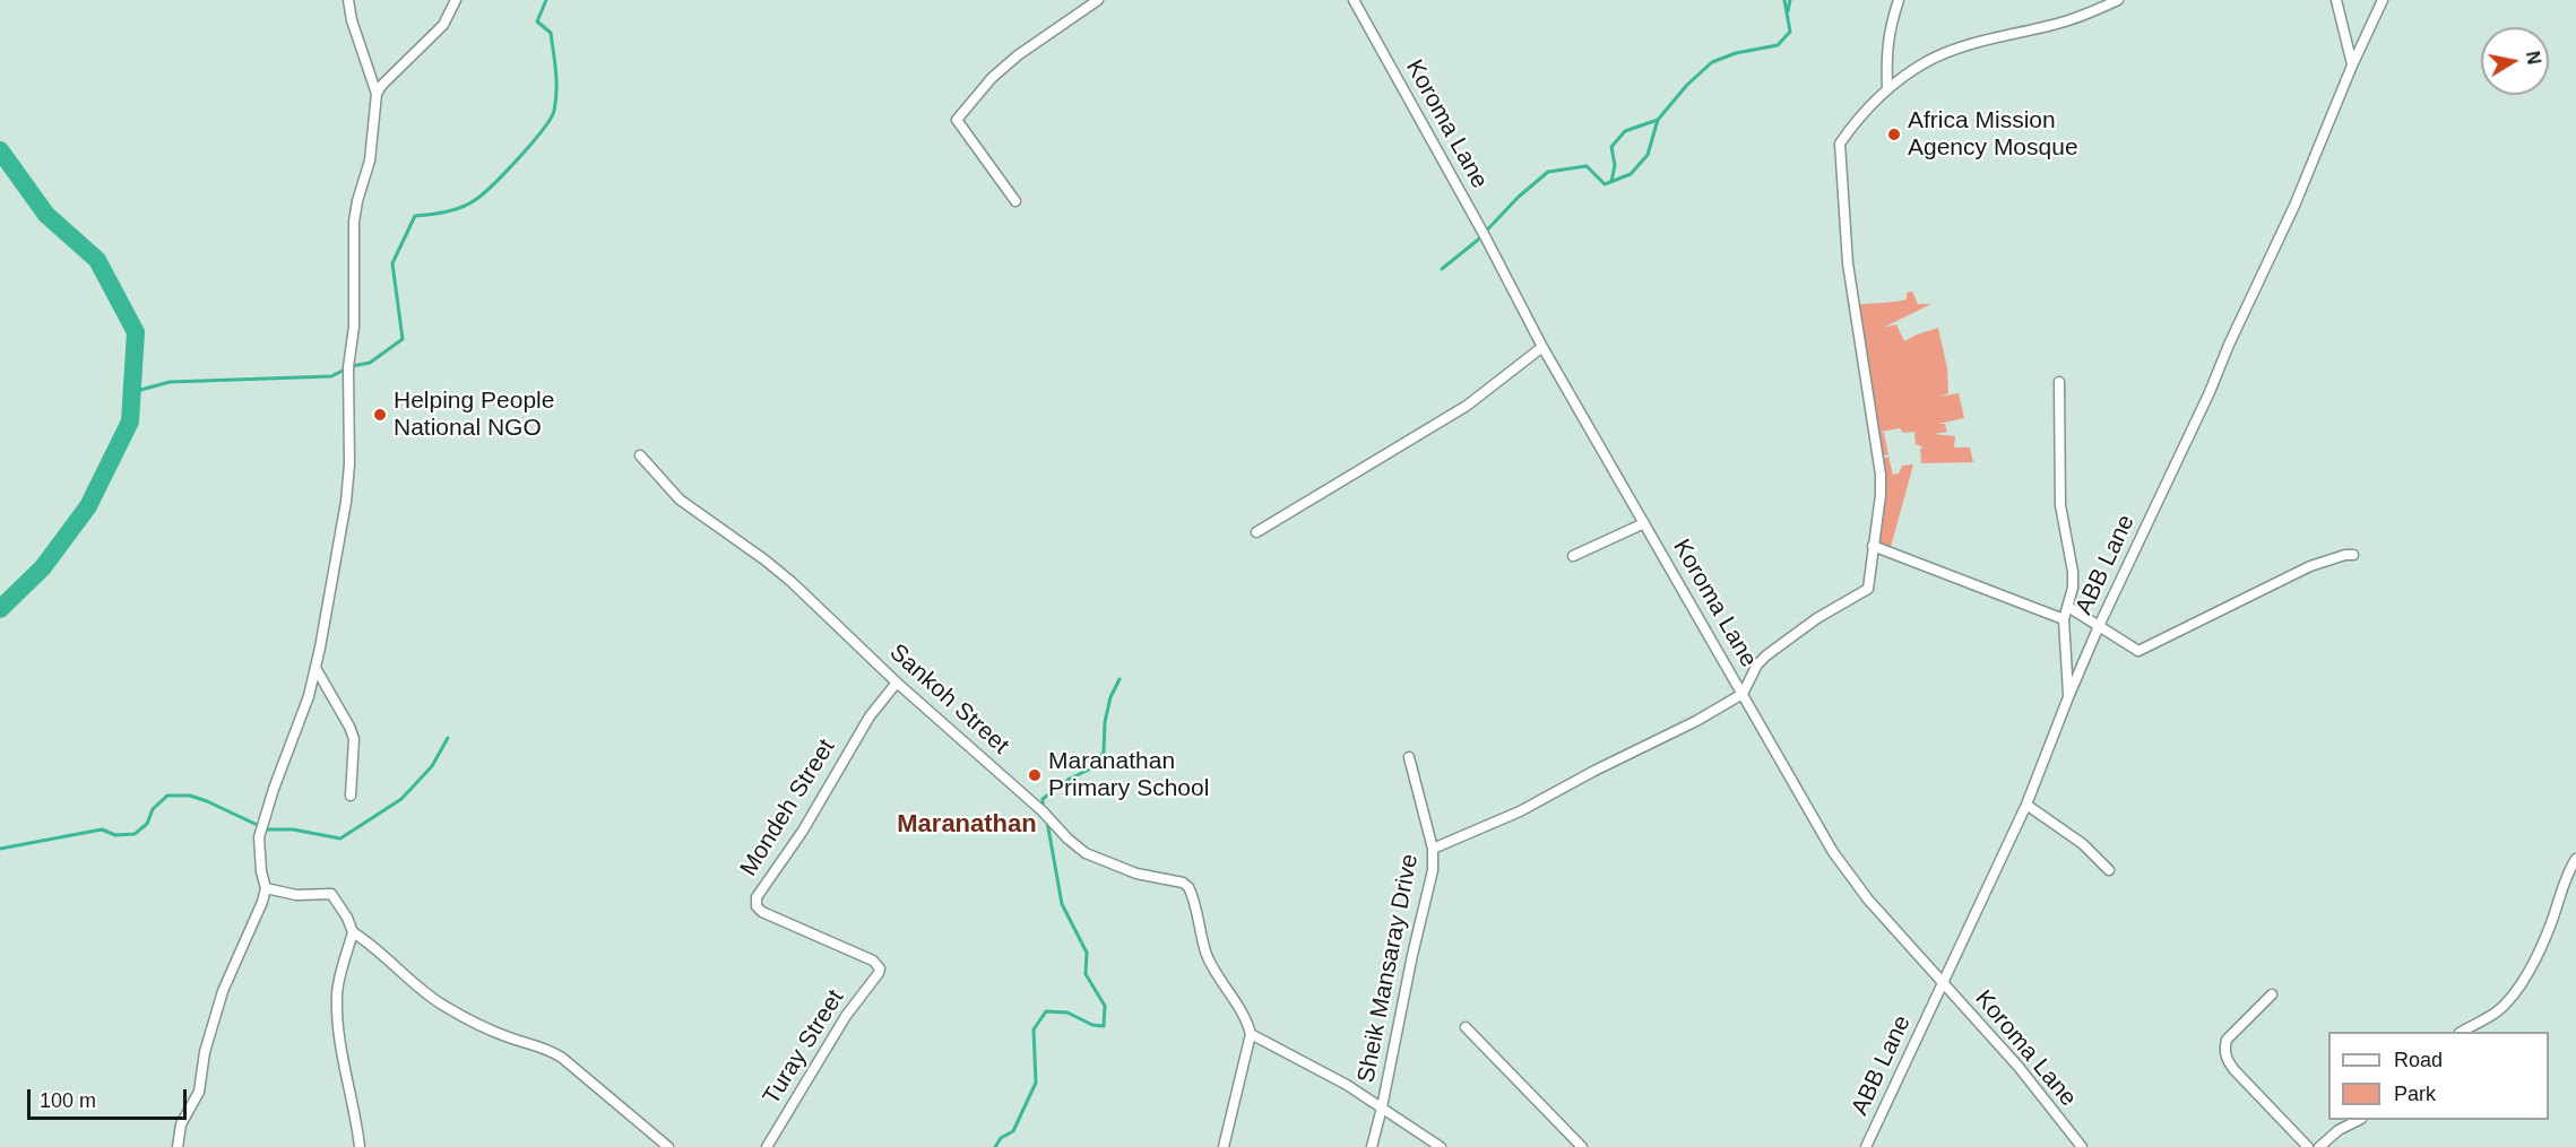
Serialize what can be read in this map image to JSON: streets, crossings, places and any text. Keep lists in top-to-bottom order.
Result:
{
  "streets": {
    "street": [
      "Koroma Lane",
      "ABB Lane",
      "Sankoh Street",
      "Mondeh Street",
      "Sheik Mansaray Drive",
      "Turay Street"
    ]
  },
  "crossings": [
    ["Koroma Lane", "ABB Lane"],
    ["Sankoh Street", "Mondeh Street"],
    ["Mondeh Street", "Turay Street"]
  ],
  "districts": ["Maranathan"],
  "places": ["Africa Mission Agency Mosque", "Helping People National NGO", "Maranathan Primary School"],
  "legend": ["Road", "Park"],
  "scale_bar": "100 m",
  "north": "right"
}
